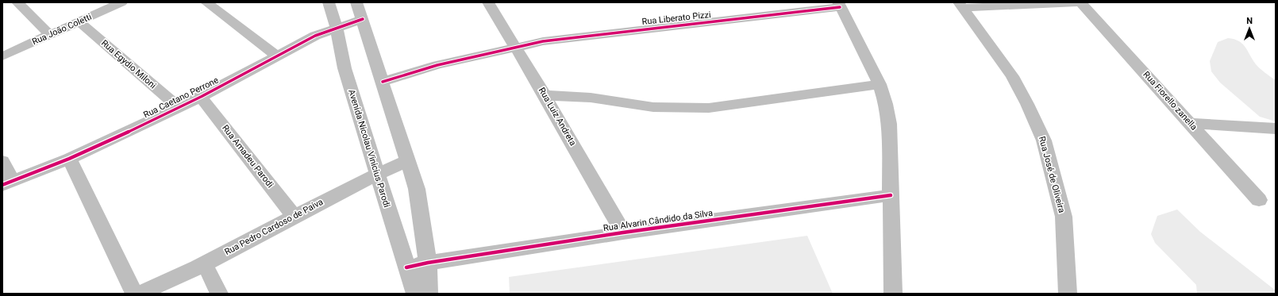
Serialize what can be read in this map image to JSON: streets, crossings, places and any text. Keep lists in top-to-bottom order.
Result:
{
  "streets": {
    "street": [
      "Rua Liberato Pizzi",
      "Rua João Coletti",
      "Rua Egydio Miloni",
      "Rua Caetano Perrone",
      "Rua Fiorello zanella",
      "Rua Luiz Andreta",
      "Avenida Nicolau Vinicius Parodi",
      "Rua Amadeu Parodi",
      "Rua José de Oliveira",
      "Rua Alvarin Cândido da Silva",
      "Rua Pedro Cardoso de Paiva"
    ]
  },
  "crossings": [
    ["Rua Liberato Pizzi", "Rua Luiz Andreta"],
    ["Rua João Coletti", "Rua Egydio Miloni"],
    ["Rua Egydio Miloni", "Rua Caetano Perrone"],
    ["Rua Caetano Perrone", "Avenida Nicolau Vinicius Parodi"],
    ["Rua Caetano Perrone", "Rua Amadeu Parodi"],
    ["Rua Luiz Andreta", "Rua Alvarin Cândido da Silva"],
    ["Avenida Nicolau Vinicius Parodi", "Rua Alvarin Cândido da Silva"],
    ["Avenida Nicolau Vinicius Parodi", "Rua Pedro Cardoso de Paiva"],
    ["Rua Amadeu Parodi", "Rua Pedro Cardoso de Paiva"]
  ],
  "north": "top"
}
